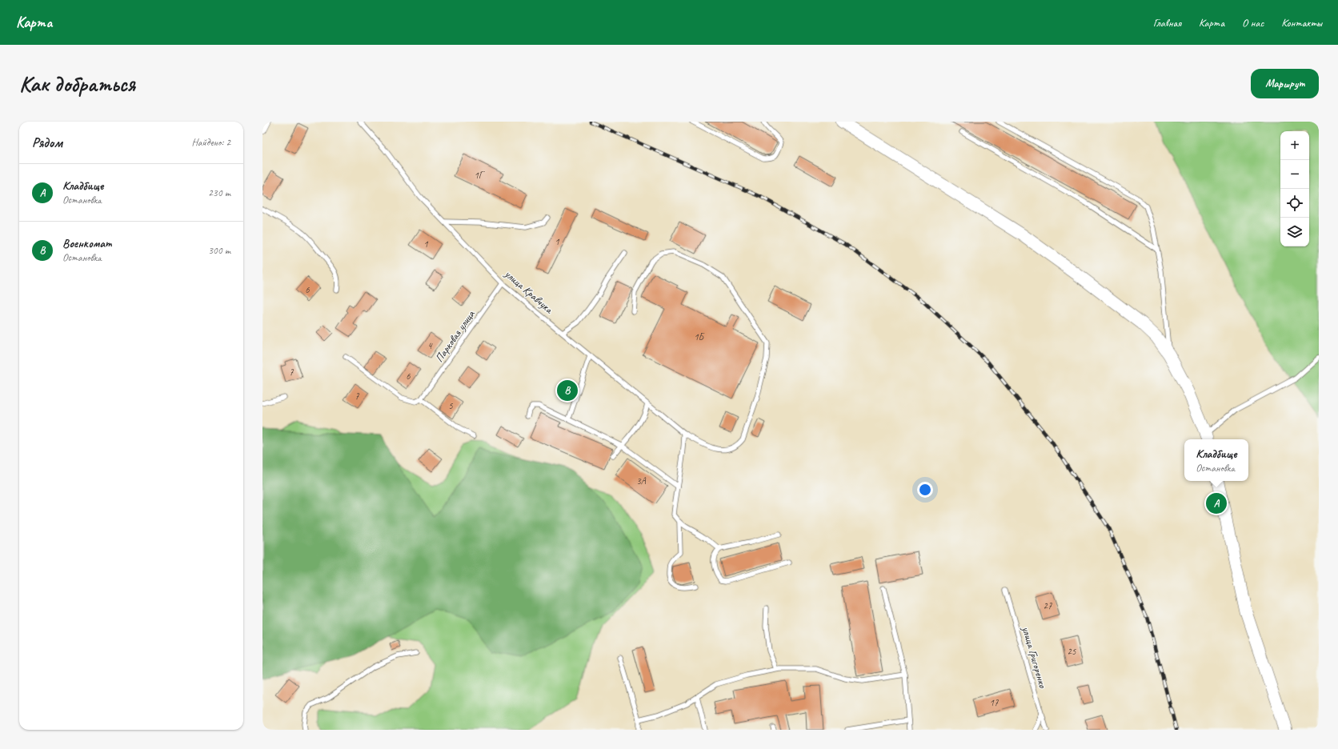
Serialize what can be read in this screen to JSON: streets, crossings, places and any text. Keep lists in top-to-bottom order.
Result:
{
  "streets": {
    "lane": ["улица Кравчука", "Парковая улица", "улица Григоренко"]
  },
  "crossings": [
    ["улица Кравчука", "Парковая улица"]
  ],
  "house_numbers": [
    "1Г",
    "1",
    "1",
    "6",
    "1Б",
    "4",
    "7",
    "6",
    "7",
    "5",
    "3А",
    "27",
    "25",
    "17"
  ],
  "page": {
    "header": "Карта",
    "nav": [
      "Главная",
      "Карта",
      "О нас",
      "Контакты"
    ],
    "buttons": "Маршрут",
    "title": "Как добраться",
    "heading": ["Рядом", "Найдено: 2"],
    "map_buttons": ["+", "−"],
    "list": [
      {
        "mark": "A",
        "name": "Кладбище",
        "note": "Остановка",
        "value": "230 m"
      },
      {
        "mark": "B",
        "name": "Военкомат",
        "note": "Остановка",
        "value": "300 m"
      }
    ],
    "pins": ["B", "A"],
    "popup": ["Кладбище", "Остановка"]
  }
}
